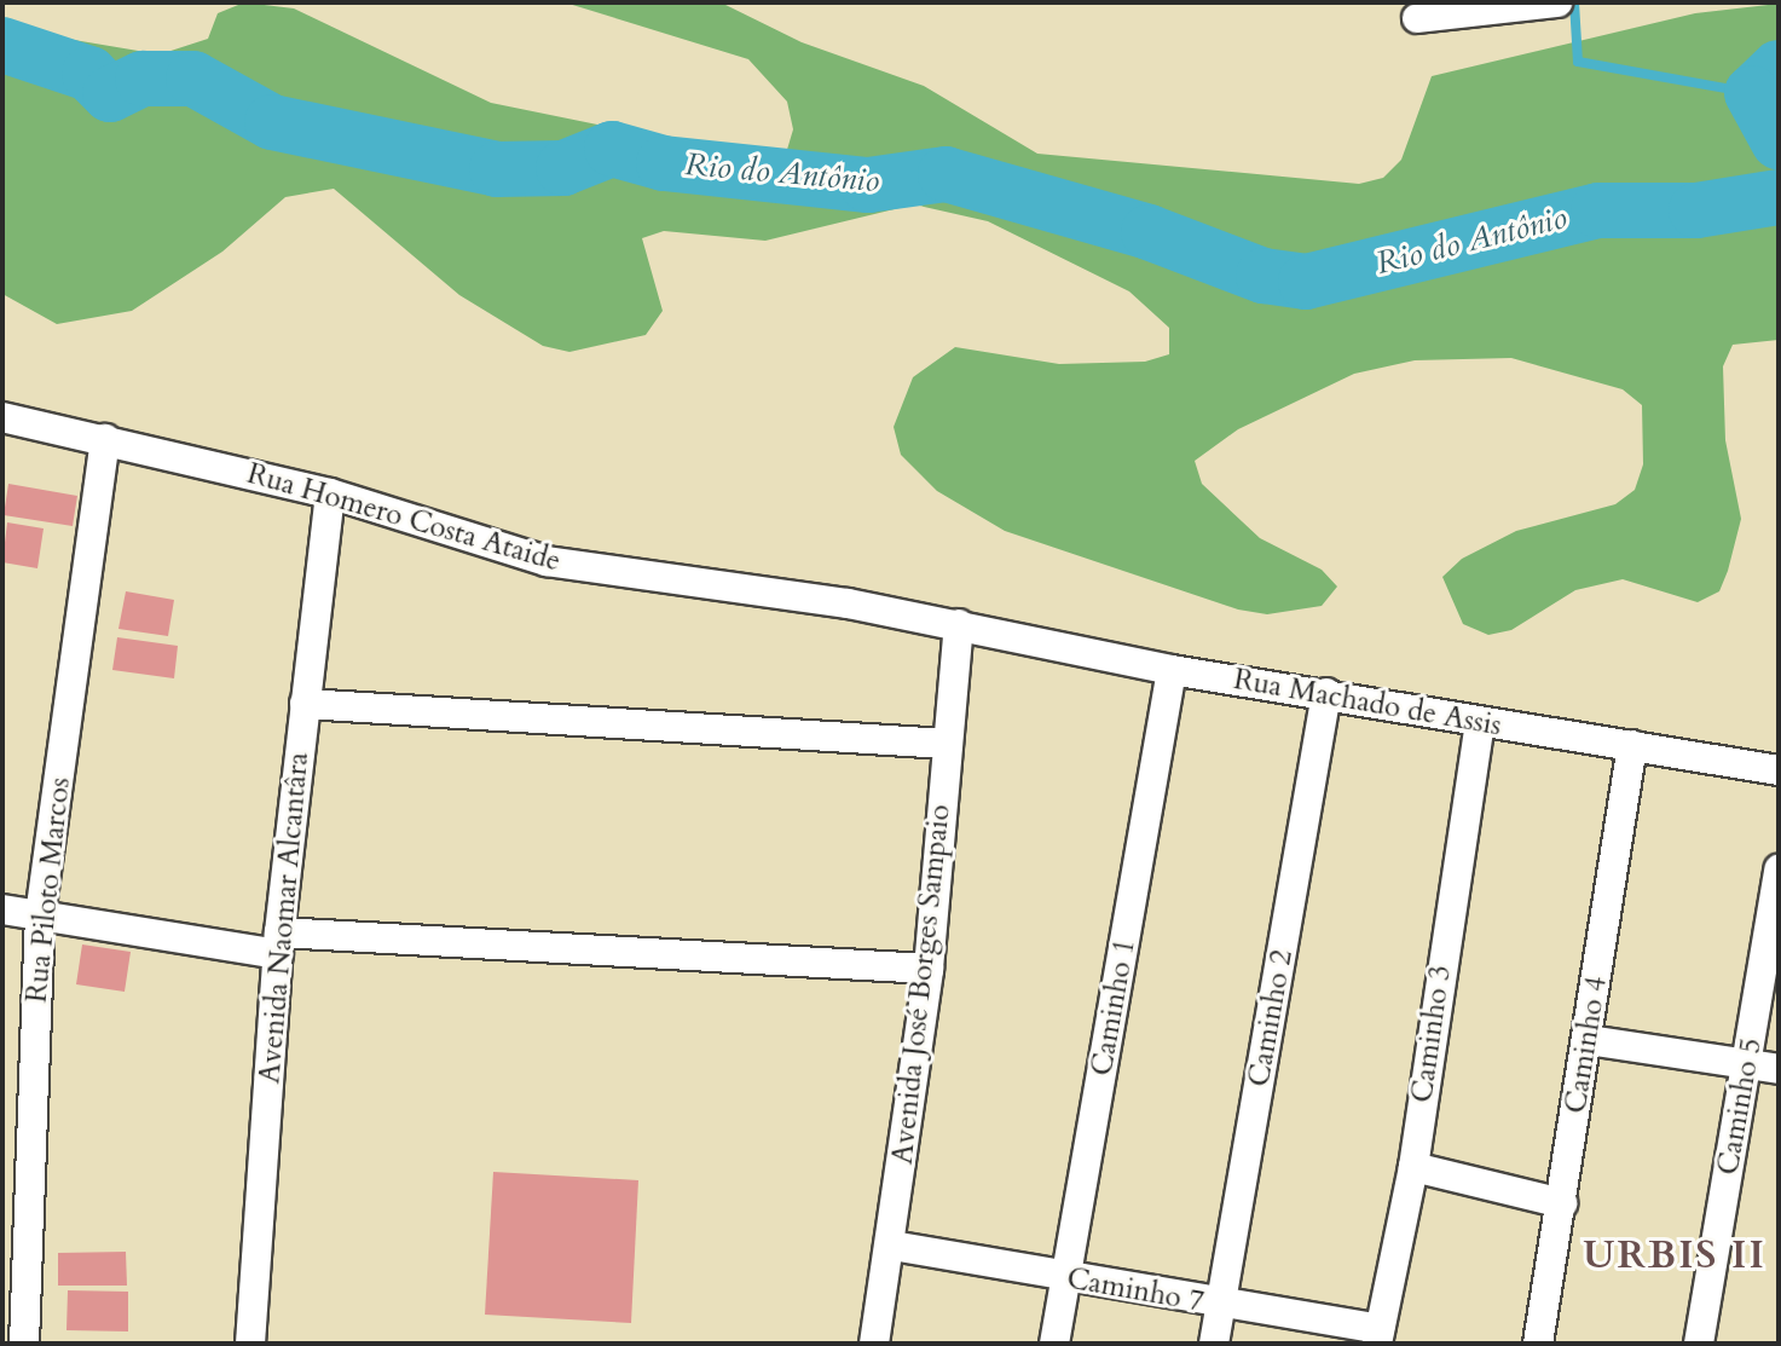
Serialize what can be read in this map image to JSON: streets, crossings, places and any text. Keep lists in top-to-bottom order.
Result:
{
  "streets": {
    "street": [
      "Rua Homero Costa Ataide",
      "Rua Machado de Assis",
      "Rua Piloto Marcos",
      "Avenida Naomar Alcantâra",
      "Avenida José Borges Sampaio",
      "Caminho 1",
      "Caminho 2",
      "Caminho 3",
      "Caminho 4",
      "Caminho 5",
      "Caminho 7"
    ]
  },
  "crossings": [
    ["Rua Homero Costa Ataide", "Rua Machado de Assis"],
    ["Rua Homero Costa Ataide", "Rua Piloto Marcos"],
    ["Rua Homero Costa Ataide", "Avenida Naomar Alcantâra"],
    ["Rua Homero Costa Ataide", "Avenida José Borges Sampaio"],
    ["Rua Machado de Assis", "Avenida José Borges Sampaio"],
    ["Rua Machado de Assis", "Caminho 1"],
    ["Rua Machado de Assis", "Caminho 2"],
    ["Rua Machado de Assis", "Caminho 3"],
    ["Rua Machado de Assis", "Caminho 4"],
    ["Avenida José Borges Sampaio", "Caminho 7"],
    ["Caminho 1", "Caminho 7"],
    ["Caminho 2", "Caminho 7"],
    ["Caminho 3", "Caminho 7"]
  ],
  "districts": ["URBIS II"],
  "water": ["Rio do Antônio"]
}
